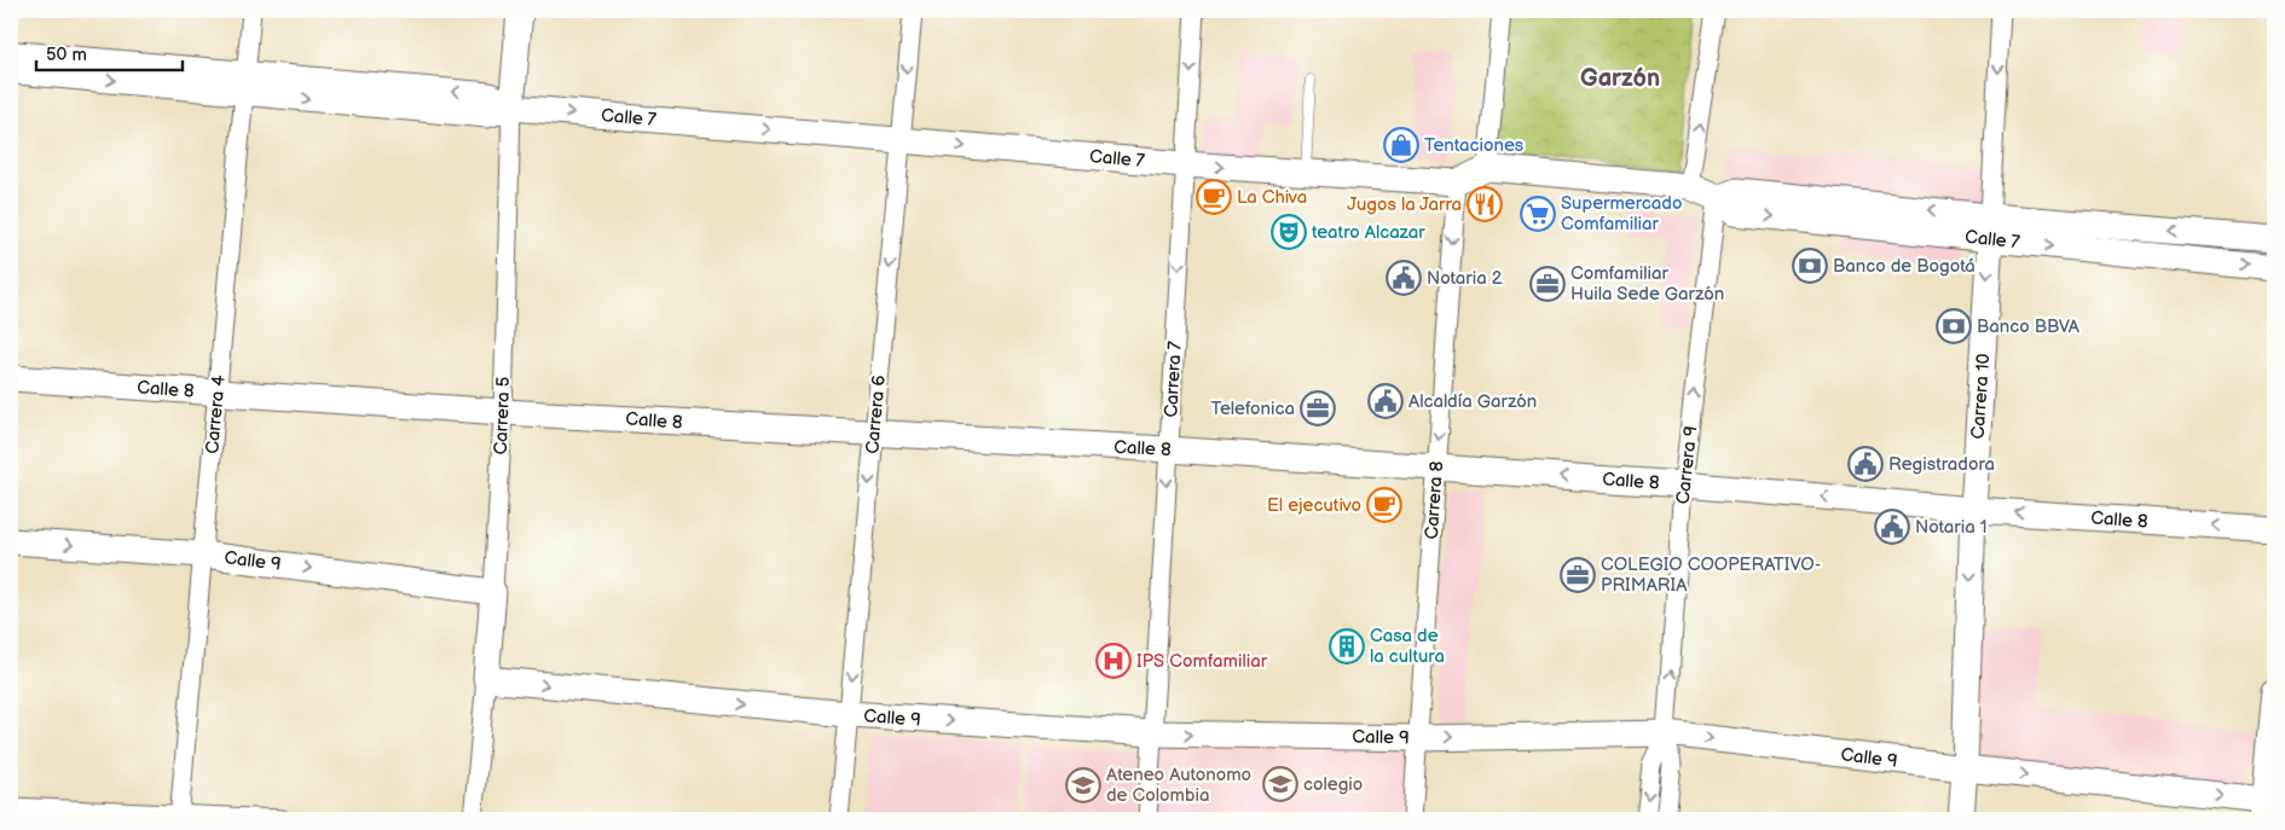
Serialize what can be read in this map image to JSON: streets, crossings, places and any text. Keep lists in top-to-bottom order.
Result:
{
  "streets": {
    "main road": [
      "Calle 7",
      "Calle 8",
      "Carrera 10",
      "Carrera 5",
      "Calle 9"
    ],
    "street": [
      "Carrera 7",
      "Carrera 4",
      "Carrera 6",
      "Carrera 9",
      "Carrera 8"
    ]
  },
  "crossings": [
    ["Calle 7", "Carrera 7"],
    ["Calle 7", "Carrera 10"],
    ["Calle 7", "Carrera 4"],
    ["Calle 7", "Carrera 6"],
    ["Calle 7", "Carrera 5"],
    ["Calle 7", "Carrera 9"],
    ["Calle 7", "Carrera 8"],
    ["Carrera 7", "Calle 8"],
    ["Carrera 7", "Calle 9"],
    ["Calle 8", "Carrera 10"],
    ["Calle 8", "Carrera 4"],
    ["Calle 8", "Carrera 6"],
    ["Calle 8", "Carrera 5"],
    ["Calle 8", "Carrera 9"],
    ["Calle 8", "Carrera 8"],
    ["Carrera 10", "Calle 9"],
    ["Carrera 4", "Calle 9"],
    ["Carrera 6", "Calle 9"],
    ["Carrera 5", "Calle 9"],
    ["Carrera 9", "Calle 9"],
    ["Carrera 8", "Calle 9"]
  ],
  "one_way": [
    "Carrera 7",
    "Calle 8",
    "Carrera 10",
    "Carrera 6",
    "Carrera 8",
    "Calle 9"
  ],
  "districts": ["Garzón"],
  "places": {
    "shop": ["Tentaciones"],
    "cafe": ["La Chiva", "El ejecutivo"],
    "restaurant": ["Jugos la Jarra"],
    "supermarket": ["Supermercado Comfamiliar"],
    "theatre": ["teatro Alcazar"],
    "bank": ["Banco de Bogotá", "Banco BBVA"],
    "public building": [
      "Notaria 2",
      "Alcaldía Garzón",
      "Registradora",
      "Notaria 1"
    ],
    "office": ["Comfamiliar Huila Sede Garzón", "Telefonica", "COLEGIO COOPERATIVO- PRIMARIA"],
    "building": ["Casa de la cultura"],
    "hospital": ["IPS Comfamiliar"],
    "school or university": ["colegio", "Ateneo Autonomo de Colombia"]
  },
  "scale_bar": "50 m"
}
